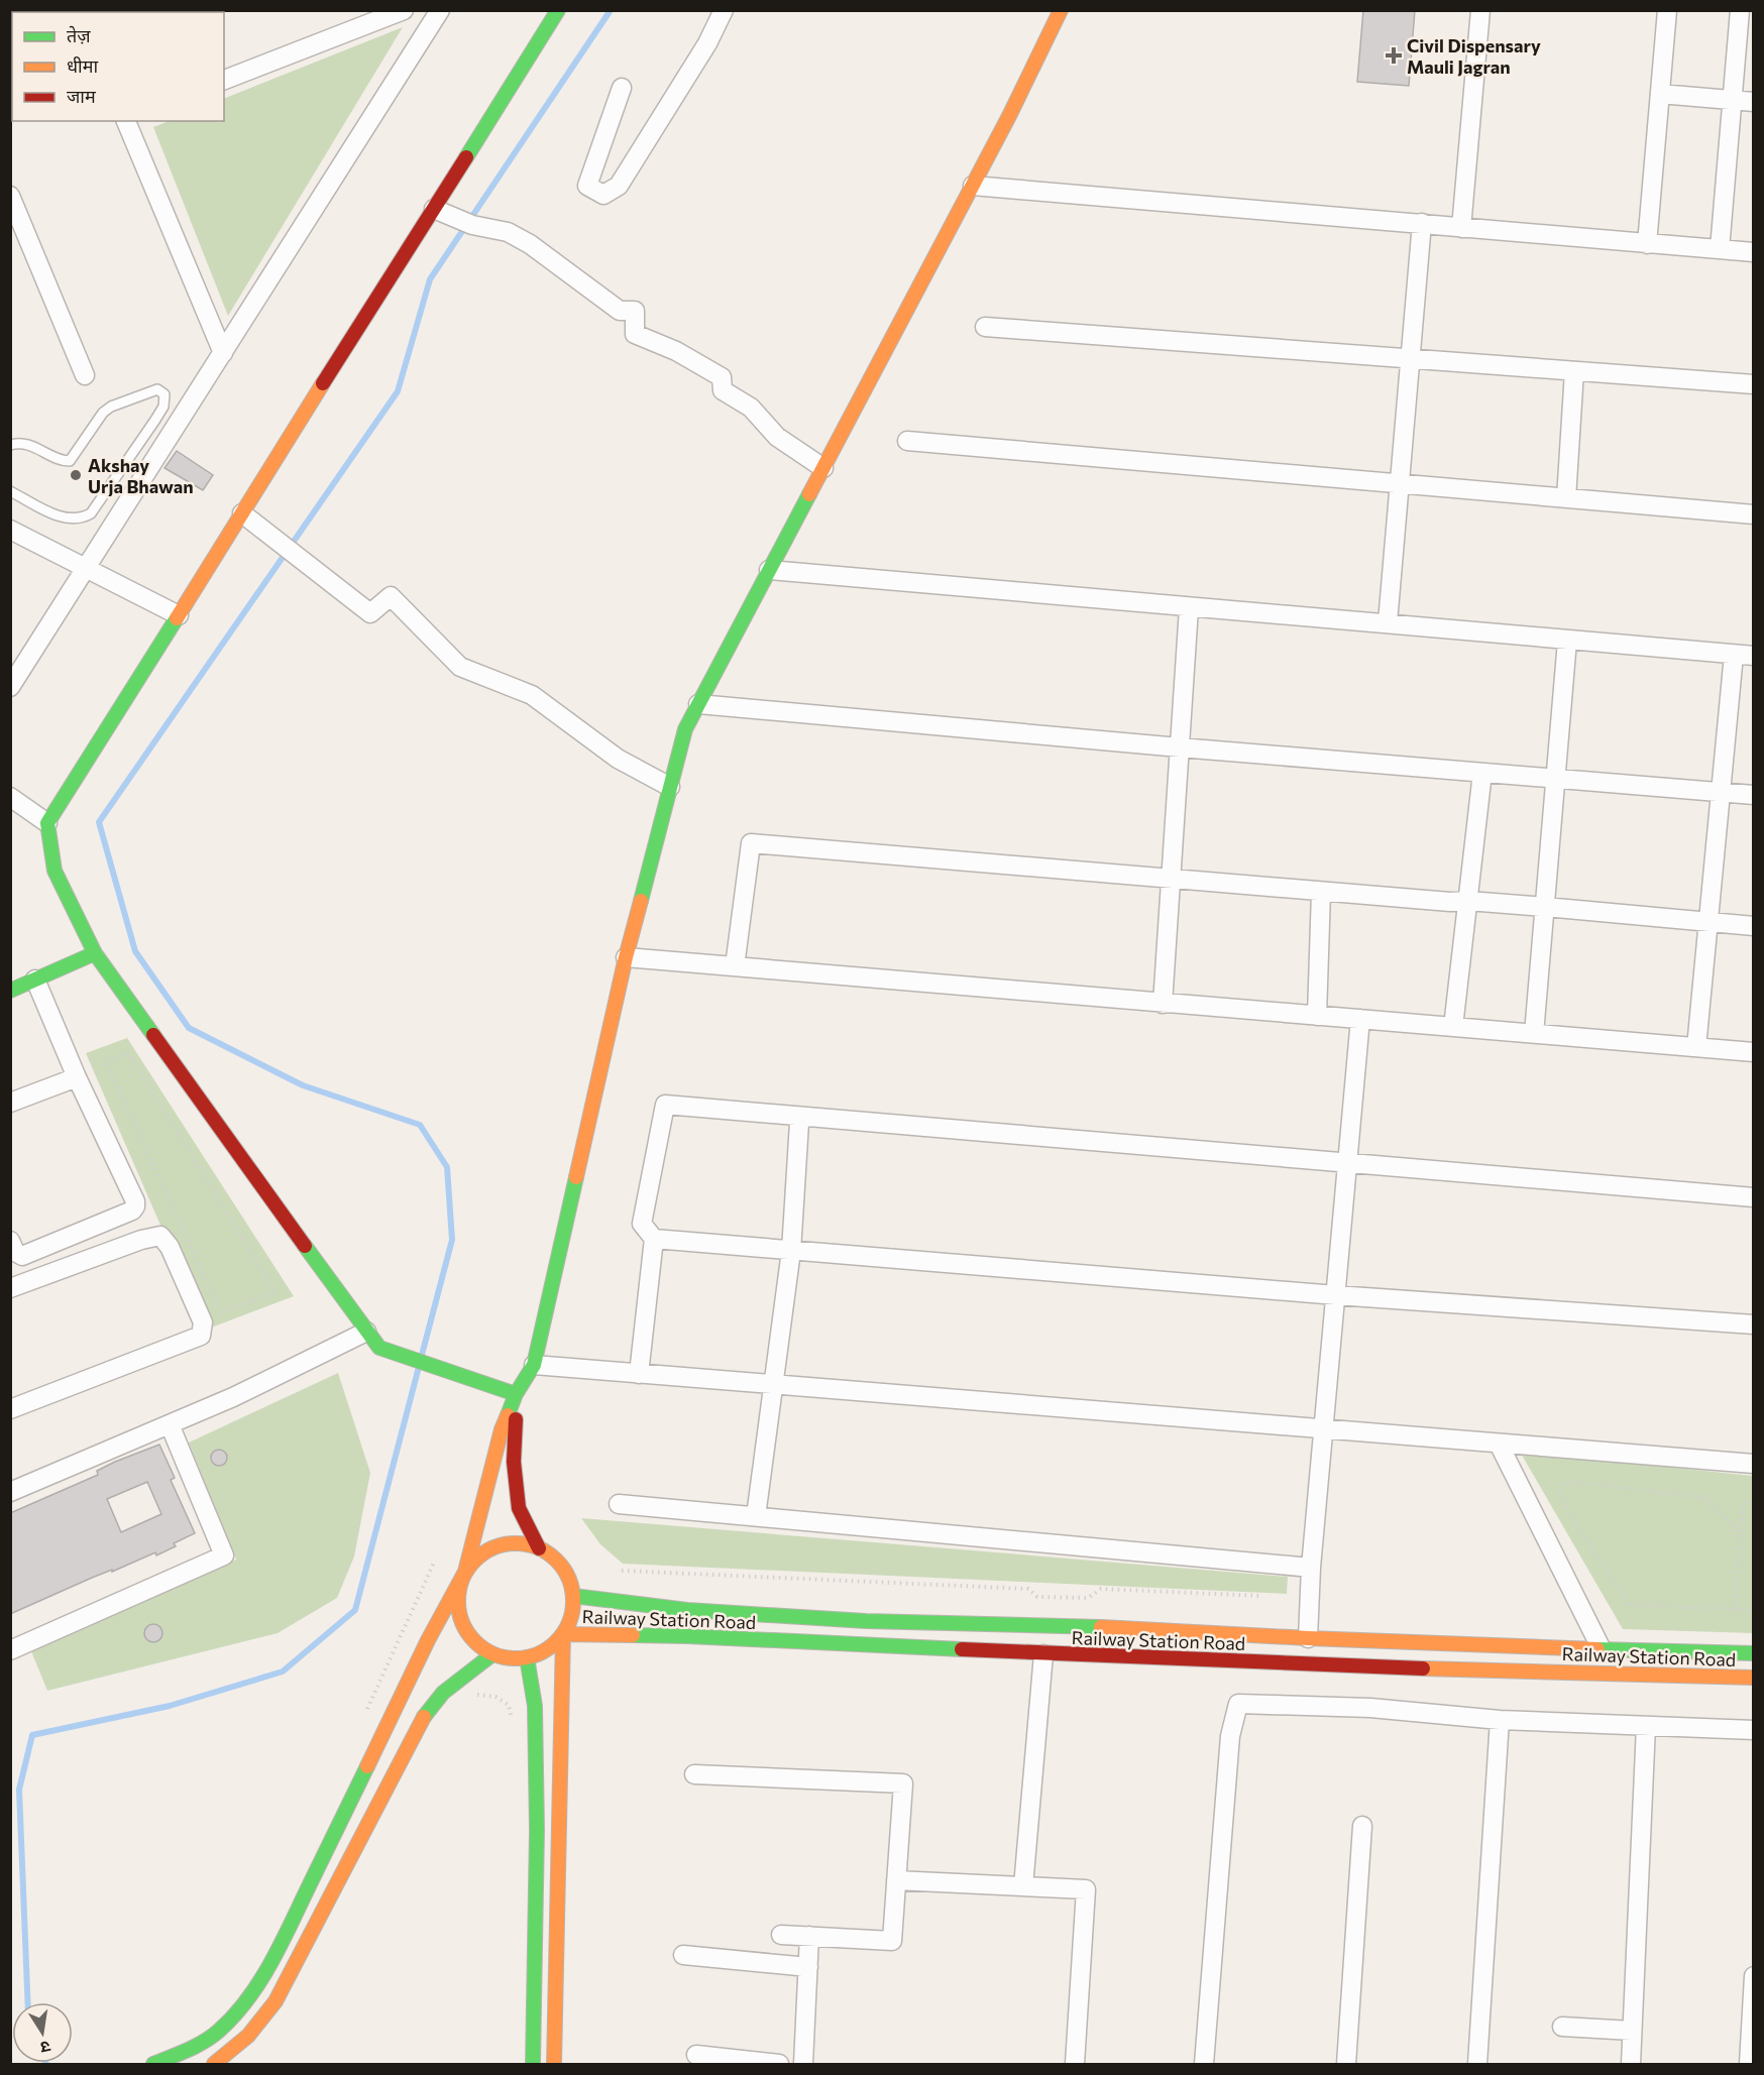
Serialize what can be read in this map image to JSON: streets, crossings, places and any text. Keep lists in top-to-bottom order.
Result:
{
  "streets": {
    "street": ["Railway Station Road"]
  },
  "places": {
    "health": ["Civil Dispensary Mauli Jagran"],
    "other": ["Akshay Urja Bhawan"]
  },
  "legend": ["तेज़", "धीमा", "जाम"],
  "north": "bottom"
}
